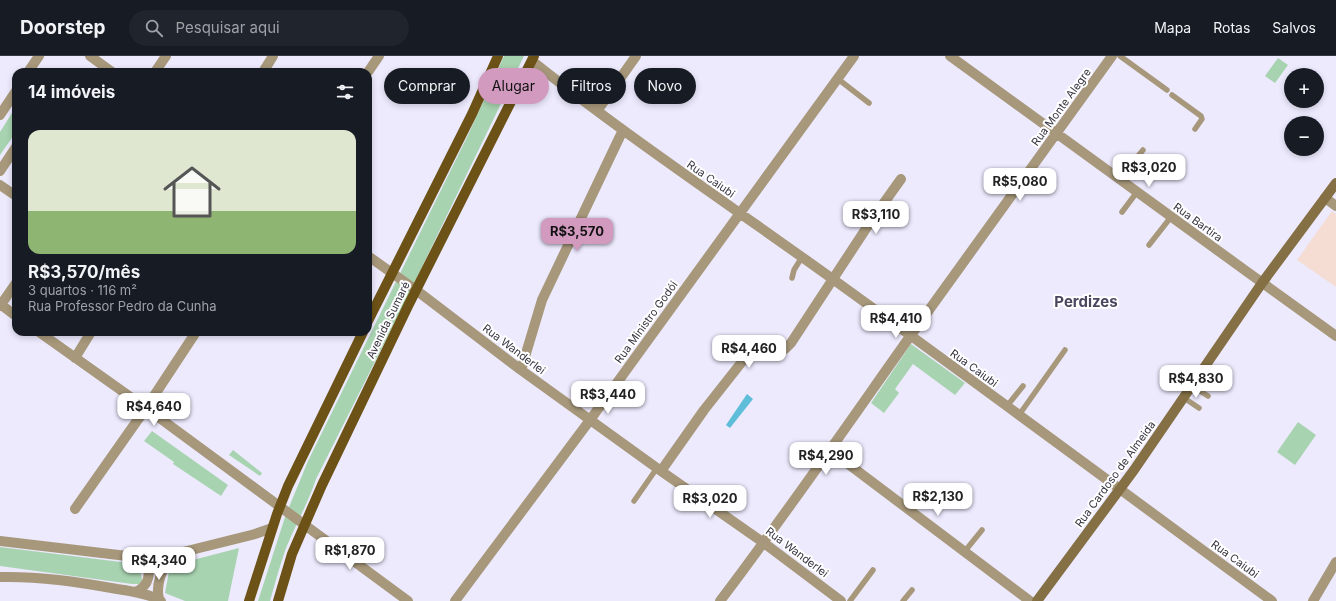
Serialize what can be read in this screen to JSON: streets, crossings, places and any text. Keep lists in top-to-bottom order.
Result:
{
  "streets": {
    "main road": ["Avenida Sumaré", "Rua Cardoso de Almeida"],
    "street": [
      "Rua Monte Alegre",
      "Rua Caiubi",
      "Rua Bartira",
      "Rua Ministro Godói",
      "Rua Wanderlei"
    ]
  },
  "crossings": [
    ["Rua Monte Alegre", "Rua Caiubi"],
    ["Rua Monte Alegre", "Rua Bartira"],
    ["Rua Monte Alegre", "Rua Wanderlei"],
    ["Rua Caiubi", "Avenida Sumaré"],
    ["Rua Caiubi", "Rua Ministro Godói"],
    ["Rua Caiubi", "Rua Cardoso de Almeida"],
    ["Rua Bartira", "Rua Cardoso de Almeida"],
    ["Avenida Sumaré", "Rua Wanderlei"],
    ["Rua Ministro Godói", "Rua Wanderlei"]
  ],
  "districts": ["Perdizes"],
  "page": {
    "header": "Doorstep",
    "search": "Pesquisar aqui",
    "nav": ["Mapa", "Rotas", "Salvos"],
    "map_buttons": ["+", "−"],
    "chip": [
      "Comprar",
      "Alugar",
      "Filtros",
      "Novo"
    ],
    "heading": "14 imóveis",
    "list": [
      {
        "name": "R$3,570/mês",
        "note": "3 quartos · 116 m² · Rua Professor Pedro da Cunha"
      }
    ],
    "price": [
      "R$3,020",
      "R$5,080",
      "R$3,110",
      "R$3,570",
      "R$4,410",
      "R$4,460",
      "R$4,830",
      "R$3,440",
      "R$4,640",
      "R$4,290",
      "R$2,130",
      "R$3,020",
      "R$1,870",
      "R$4,340"
    ]
  }
}
